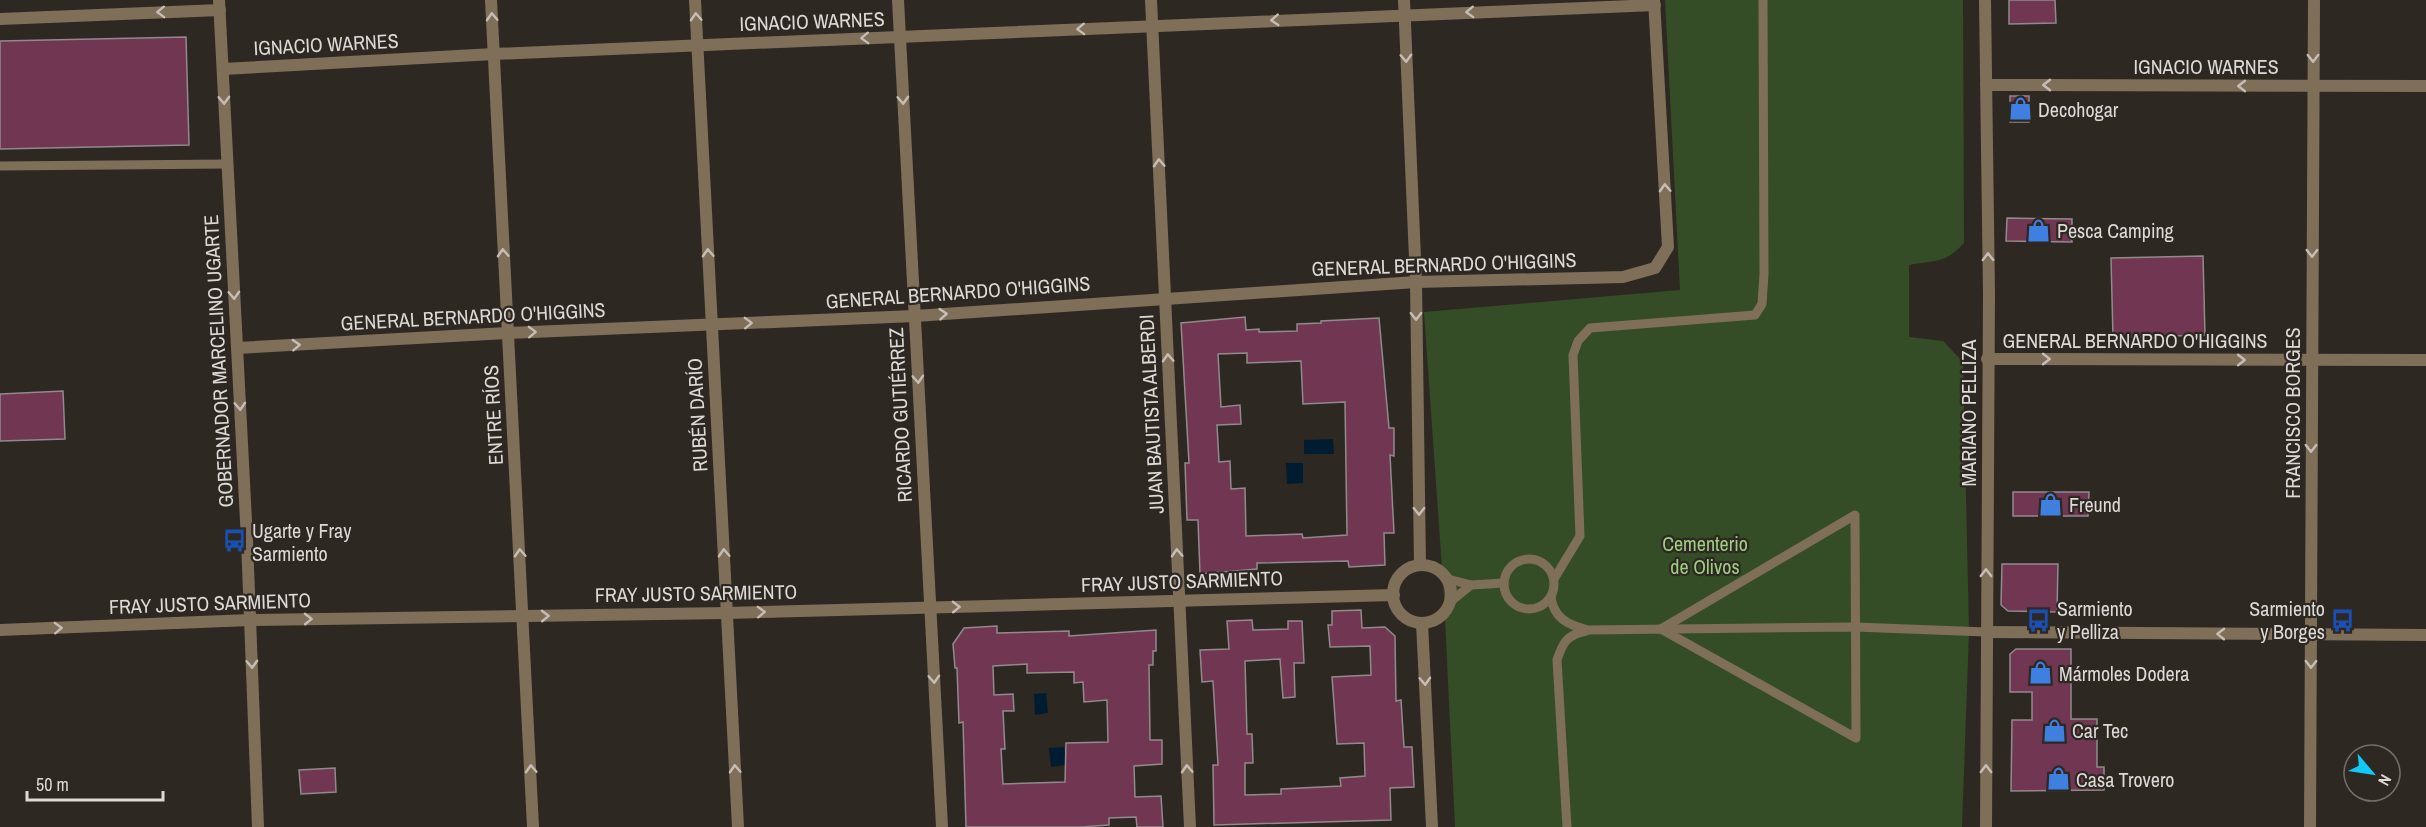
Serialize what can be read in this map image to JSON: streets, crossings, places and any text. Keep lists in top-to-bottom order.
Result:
{
  "streets": {
    "street": [
      "IGNACIO WARNES",
      "GENERAL BERNARDO O'HIGGINS",
      "GOBERNADOR MARCELINO UGARTE",
      "MARIANO PELLIZA",
      "FRANCISCO BORGES",
      "JUAN BAUTISTA ALBERDI",
      "ENTRE RÍOS",
      "RUBÉN DARÍO",
      "RICARDO GUTIÉRREZ",
      "FRAY JUSTO SARMIENTO"
    ]
  },
  "crossings": [
    ["IGNACIO WARNES", "GENERAL BERNARDO O'HIGGINS"],
    ["IGNACIO WARNES", "GOBERNADOR MARCELINO UGARTE"],
    ["IGNACIO WARNES", "MARIANO PELLIZA"],
    ["IGNACIO WARNES", "FRANCISCO BORGES"],
    ["IGNACIO WARNES", "JUAN BAUTISTA ALBERDI"],
    ["IGNACIO WARNES", "ENTRE RÍOS"],
    ["IGNACIO WARNES", "RUBÉN DARÍO"],
    ["IGNACIO WARNES", "RICARDO GUTIÉRREZ"],
    ["GENERAL BERNARDO O'HIGGINS", "GOBERNADOR MARCELINO UGARTE"],
    ["GENERAL BERNARDO O'HIGGINS", "MARIANO PELLIZA"],
    ["GENERAL BERNARDO O'HIGGINS", "FRANCISCO BORGES"],
    ["GENERAL BERNARDO O'HIGGINS", "JUAN BAUTISTA ALBERDI"],
    ["GENERAL BERNARDO O'HIGGINS", "ENTRE RÍOS"],
    ["GENERAL BERNARDO O'HIGGINS", "RUBÉN DARÍO"],
    ["GENERAL BERNARDO O'HIGGINS", "RICARDO GUTIÉRREZ"],
    ["GOBERNADOR MARCELINO UGARTE", "FRAY JUSTO SARMIENTO"],
    ["JUAN BAUTISTA ALBERDI", "FRAY JUSTO SARMIENTO"],
    ["ENTRE RÍOS", "FRAY JUSTO SARMIENTO"],
    ["RUBÉN DARÍO", "FRAY JUSTO SARMIENTO"],
    ["RICARDO GUTIÉRREZ", "FRAY JUSTO SARMIENTO"]
  ],
  "one_way": [
    "IGNACIO WARNES",
    "GENERAL BERNARDO O'HIGGINS",
    "GOBERNADOR MARCELINO UGARTE",
    "MARIANO PELLIZA",
    "FRANCISCO BORGES",
    "JUAN BAUTISTA ALBERDI",
    "ENTRE RÍOS",
    "RUBÉN DARÍO",
    "RICARDO GUTIÉRREZ",
    "FRAY JUSTO SARMIENTO"
  ],
  "parks": ["Cementerio de Olivos"],
  "places": {
    "shop": [
      "Decohogar",
      "Pesca Camping",
      "Freund",
      "Mármoles Dodera",
      "Car Tec",
      "Casa Trovero"
    ],
    "bus stop": ["Ugarte y Fray Sarmiento", "Sarmiento y Pelliza", "Sarmiento y Borges"]
  },
  "scale_bar": "50 m",
  "north": "bottom right"
}
